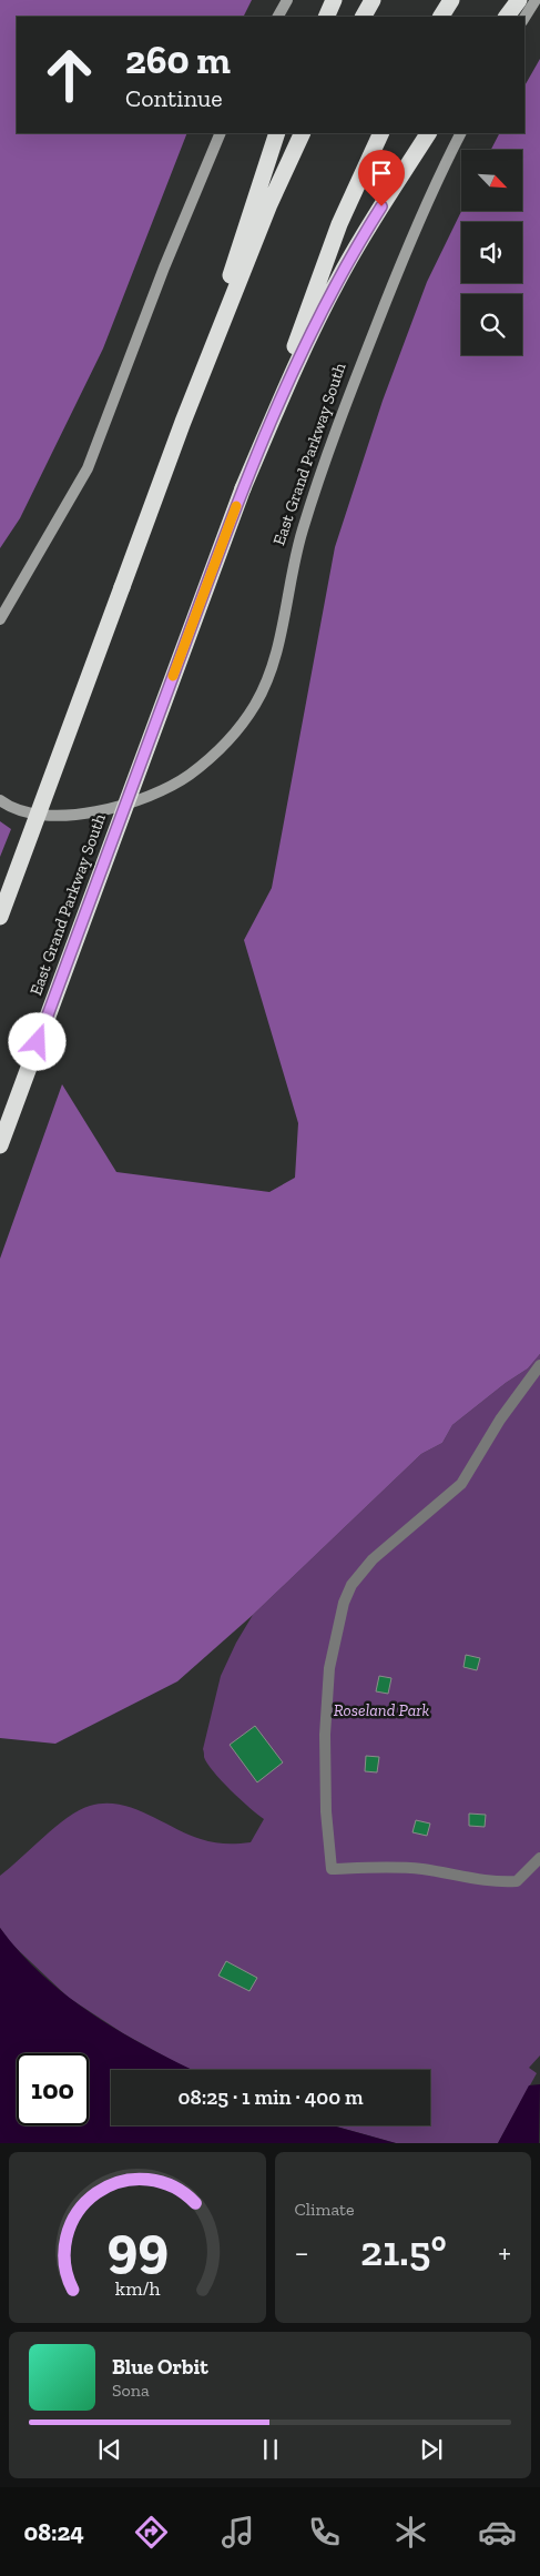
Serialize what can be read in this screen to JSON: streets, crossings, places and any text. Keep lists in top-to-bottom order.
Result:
{
  "streets": {
    "highway": ["East Grand Parkway South"]
  },
  "parks": ["Roseland Park"],
  "north": "bottom right",
  "page": {
    "turn": ["260 m", "Continue"],
    "limit": "100",
    "trip": "08:25 · 1 min · 400 m",
    "tile": "Climate",
    "heat": ["−", "21.5°", "+"],
    "song": ["Blue Orbit", "Sona"],
    "tabs": "08:24",
    "gauge": ["99", "km/h"]
  }
}
